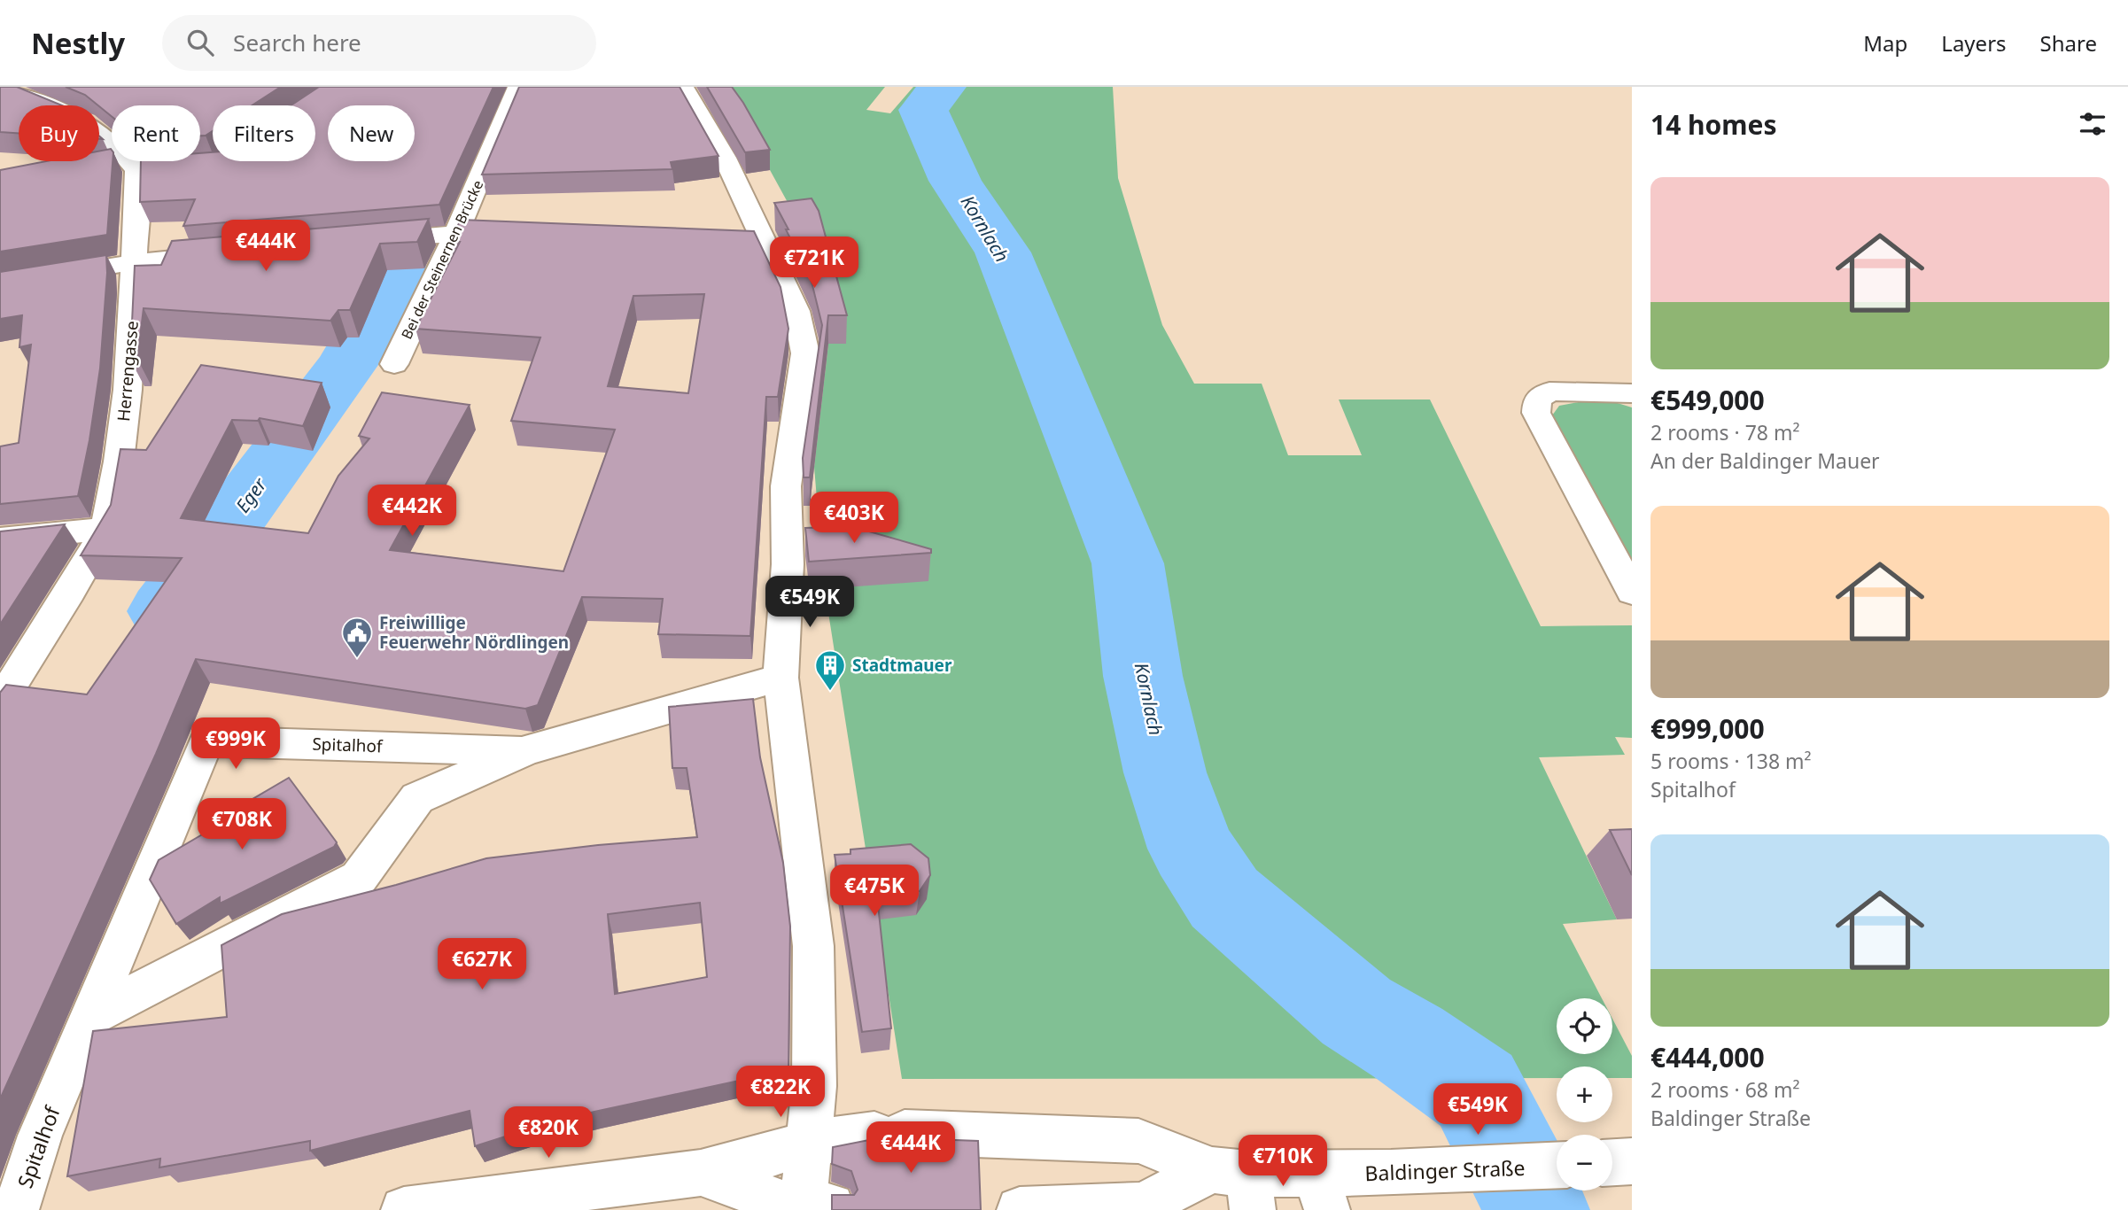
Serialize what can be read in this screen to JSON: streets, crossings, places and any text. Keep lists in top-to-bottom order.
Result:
{
  "streets": {
    "street": [
      "Bei der Steinernen Brücke",
      "Herrengasse",
      "Spitalhof",
      "Baldinger Straße"
    ]
  },
  "water": ["Kornlach", "Eger"],
  "places": {
    "public building": ["Freiwillige Feuerwehr Nördlingen"],
    "building": ["Stadtmauer"]
  },
  "page": {
    "header": "Nestly",
    "search": "Search here",
    "nav": ["Map", "Layers", "Share"],
    "heading": "14 homes",
    "chip": [
      "Buy",
      "Rent",
      "Filters",
      "New"
    ],
    "list": [
      {
        "name": "€549,000",
        "note": "2 rooms · 78 m² · An der Baldinger Mauer"
      },
      {
        "name": "€999,000",
        "note": "5 rooms · 138 m² · Spitalhof"
      },
      {
        "name": "€444,000",
        "note": "2 rooms · 68 m² · Baldinger Straße"
      }
    ],
    "price": [
      "€444K",
      "€721K",
      "€442K",
      "€403K",
      "€549K",
      "€999K",
      "€708K",
      "€475K",
      "€627K",
      "€822K",
      "€549K",
      "€820K",
      "€444K",
      "€710K"
    ],
    "map_buttons": ["+", "−"]
  }
}
